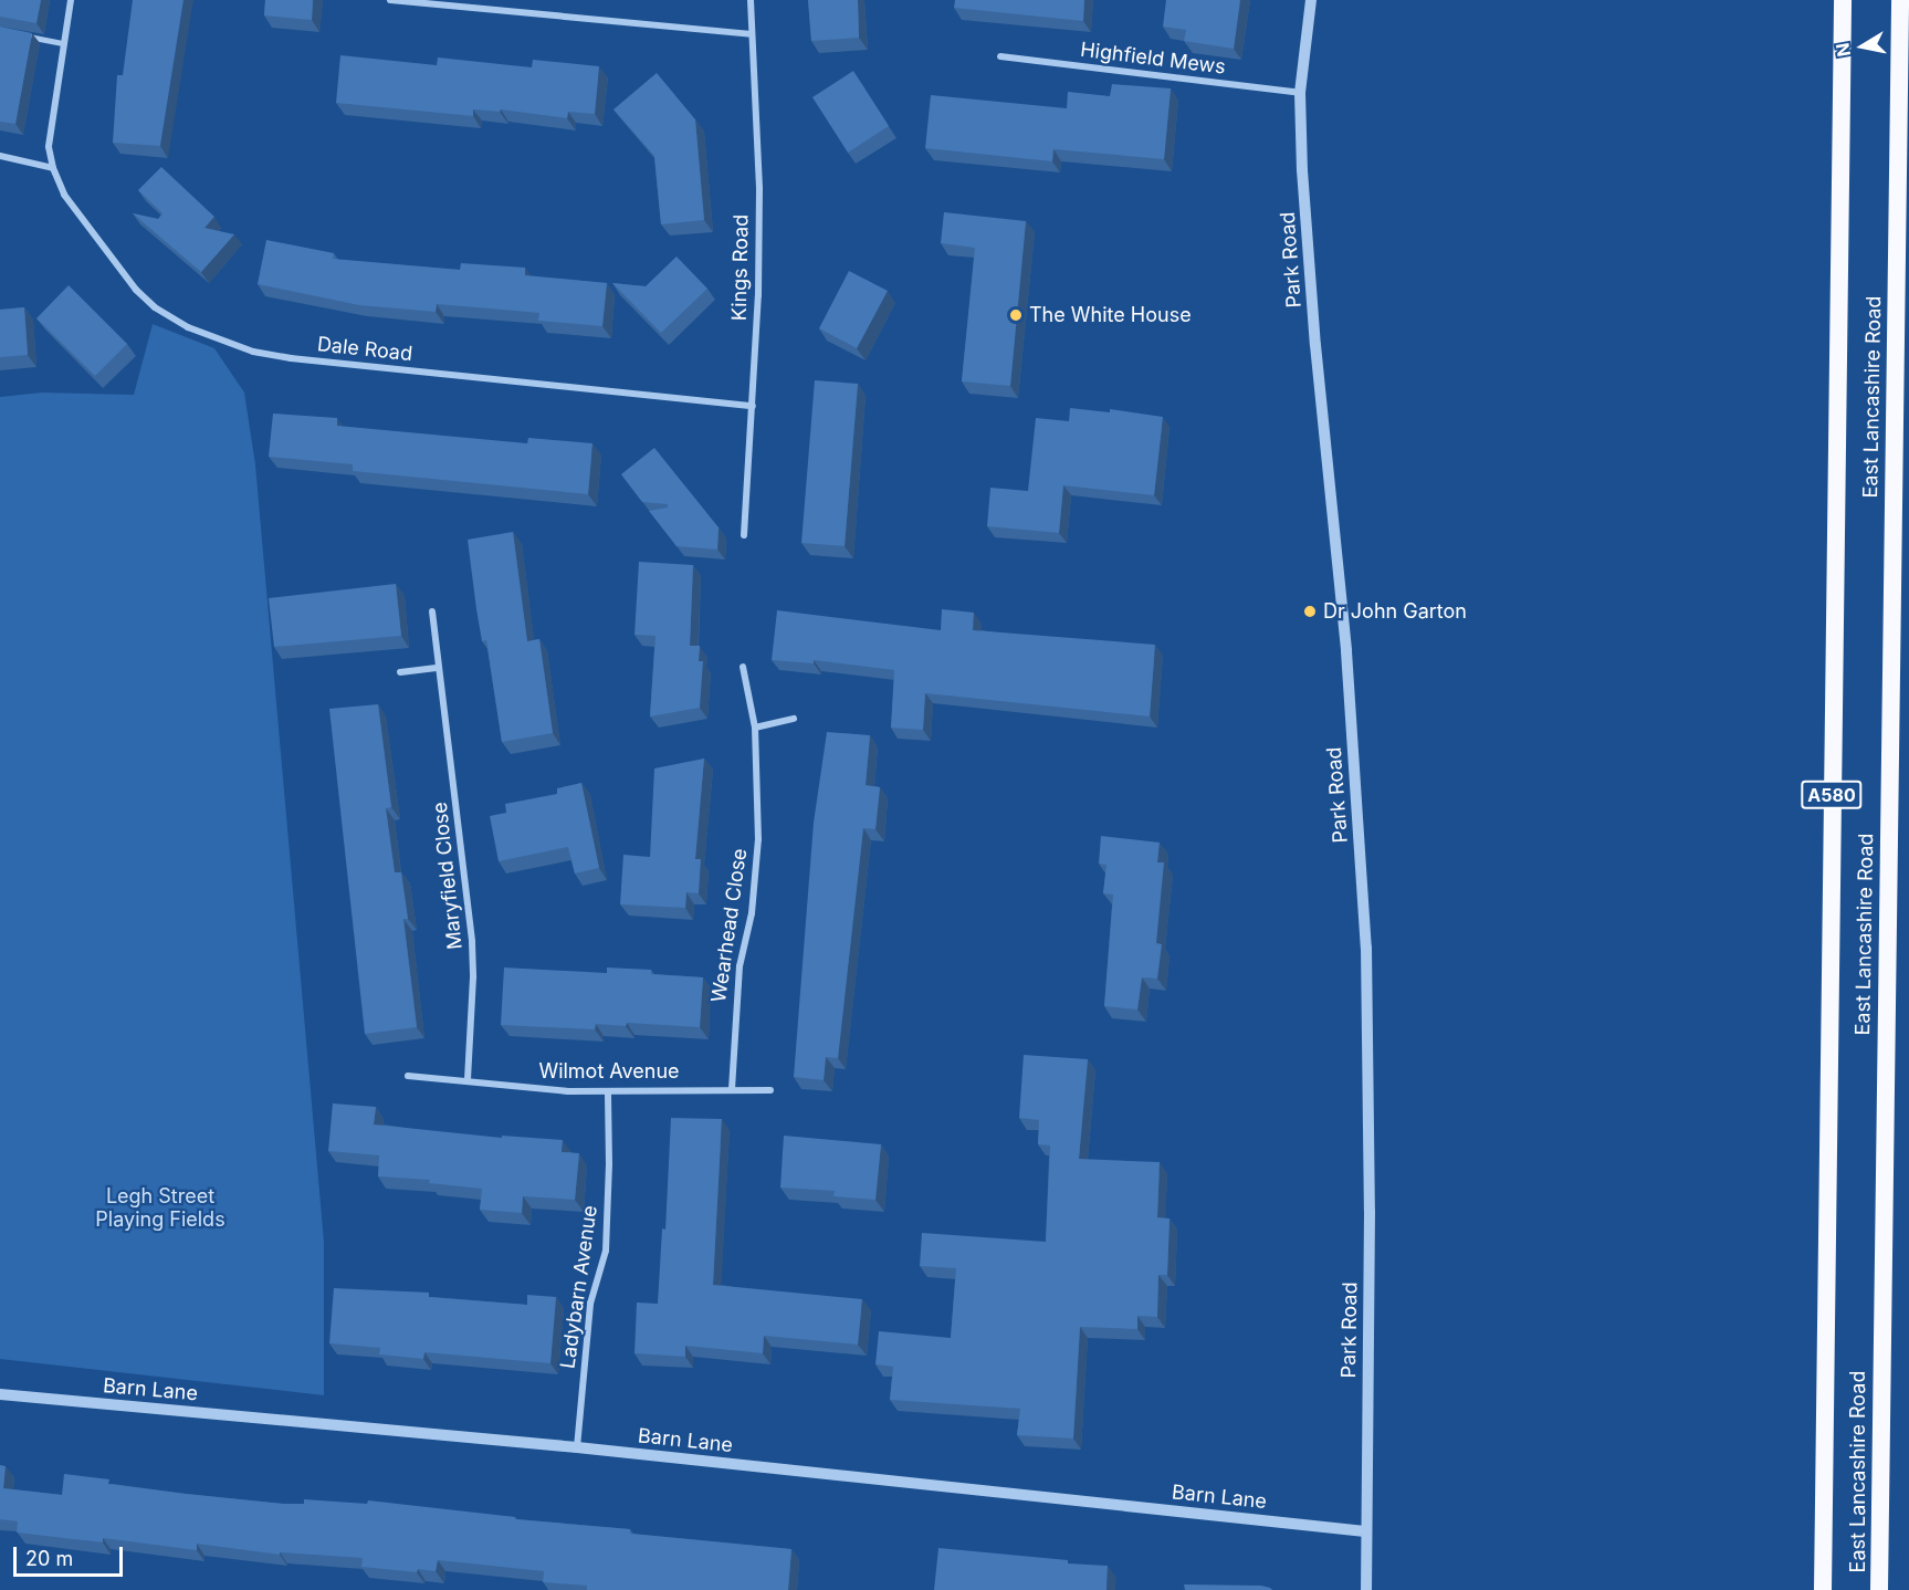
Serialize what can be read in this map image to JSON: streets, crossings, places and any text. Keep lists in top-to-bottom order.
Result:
{
  "streets": {
    "highway": ["East Lancashire Road", "A580"],
    "street": [
      "Highfield Mews",
      "Park Road",
      "Kings Road",
      "Dale Road",
      "Maryfield Close",
      "Wearhead Close",
      "Wilmot Avenue",
      "Ladybarn Avenue",
      "Barn Lane"
    ]
  },
  "crossings": [
    ["Highfield Mews", "Park Road"],
    ["Park Road", "Barn Lane"],
    ["Kings Road", "Dale Road"],
    ["Maryfield Close", "Wilmot Avenue"],
    ["Wearhead Close", "Wilmot Avenue"],
    ["Wilmot Avenue", "Ladybarn Avenue"],
    ["Ladybarn Avenue", "Barn Lane"]
  ],
  "parks": ["Legh Street Playing Fields"],
  "places": ["The White House", "Dr John Garton"],
  "scale_bar": "20 m",
  "north": "left"
}
